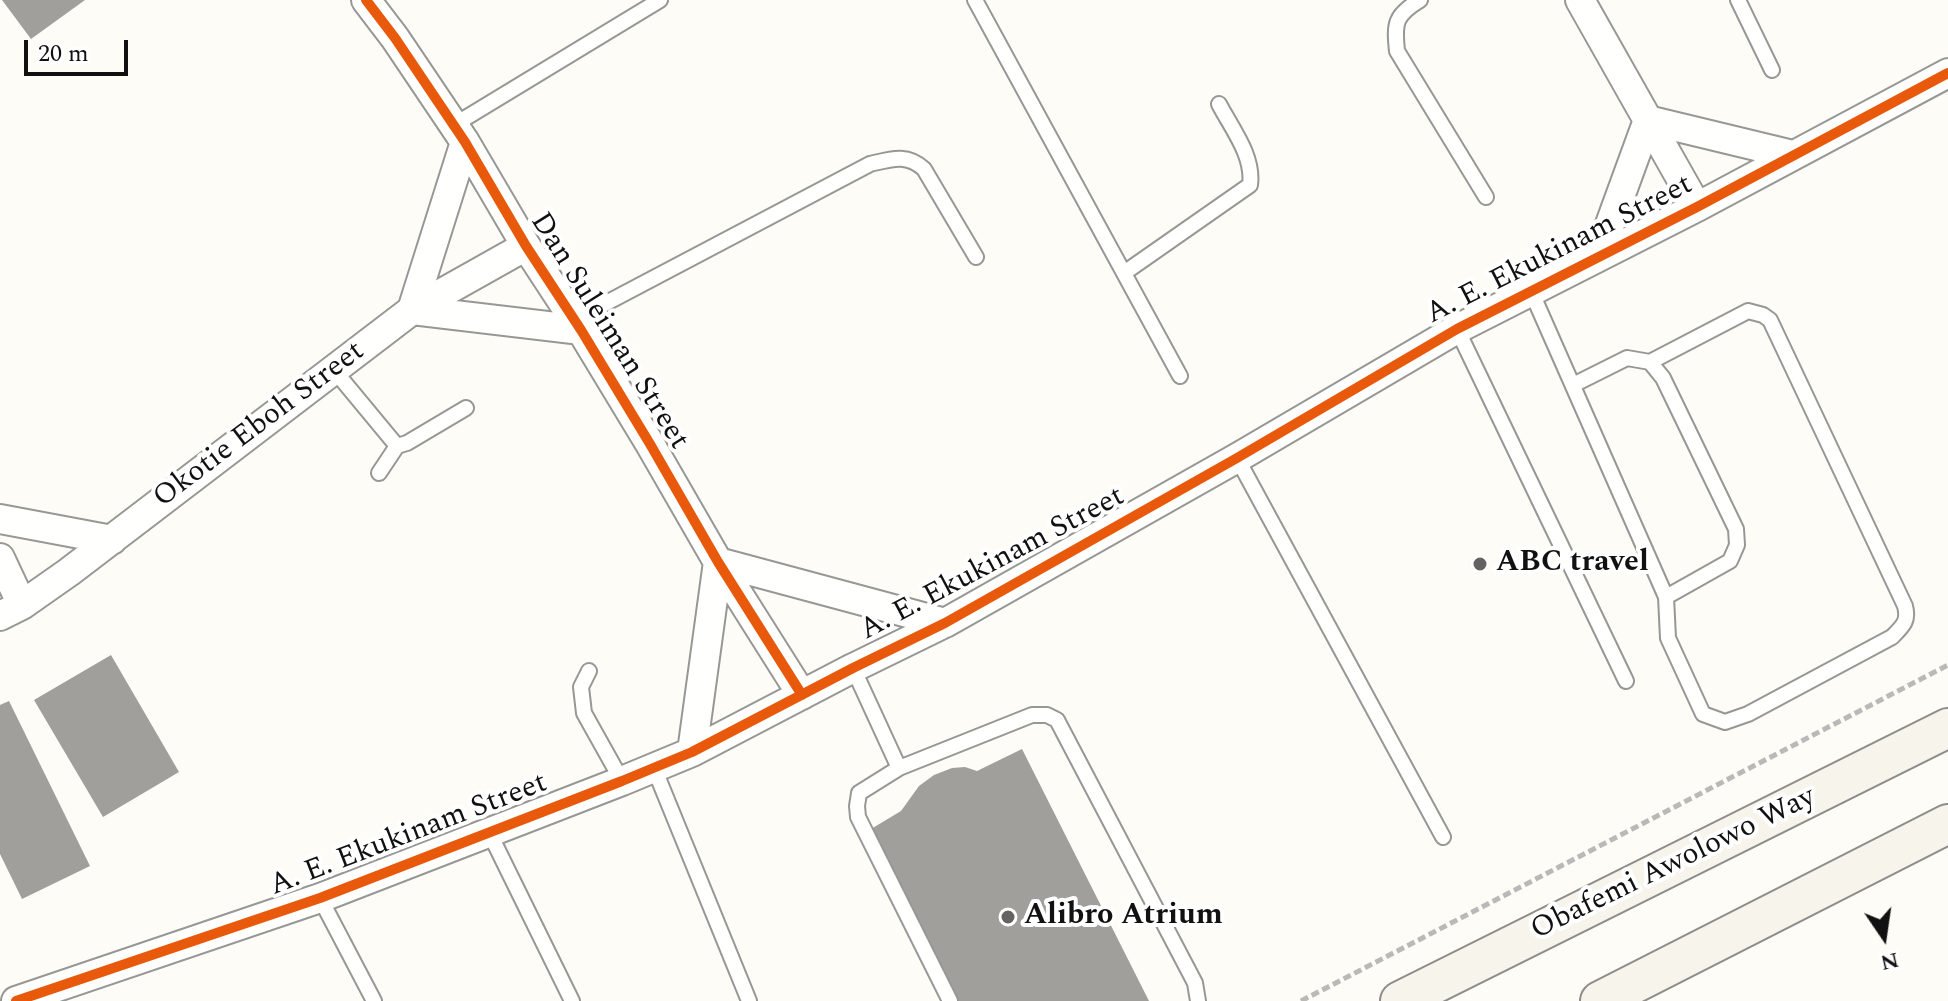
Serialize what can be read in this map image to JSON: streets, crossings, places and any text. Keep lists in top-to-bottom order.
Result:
{
  "streets": {
    "main road": ["Obafemi Awolowo Way"],
    "street": ["A. E. Ekukinam Street", "Dan Suleiman Street", "Okotie Eboh Street"]
  },
  "crossings": [
    ["A. E. Ekukinam Street", "Dan Suleiman Street"],
    ["Dan Suleiman Street", "Okotie Eboh Street"]
  ],
  "places": ["ABC travel", "Alibro Atrium"],
  "scale_bar": "20 m",
  "north": "bottom"
}
